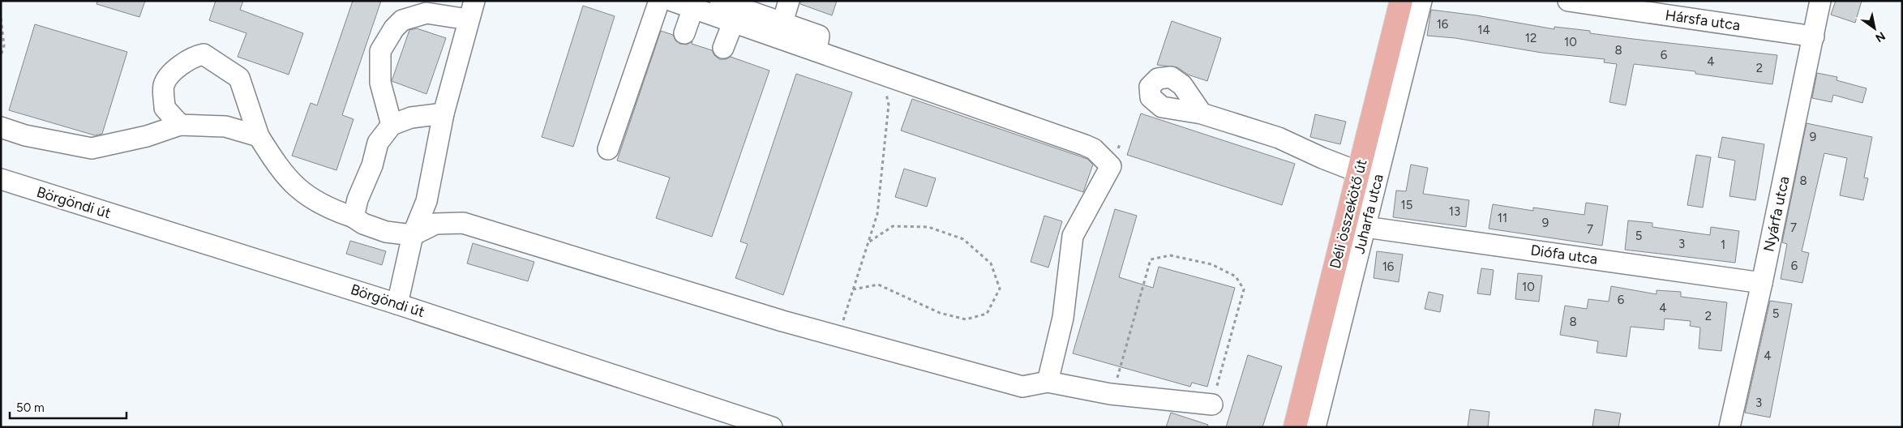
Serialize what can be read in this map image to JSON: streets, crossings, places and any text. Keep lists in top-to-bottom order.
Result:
{
  "streets": {
    "main road": ["Déli összekötő út"],
    "street": [
      "Hársfa utca",
      "Börgöndi út",
      "Juharfa utca",
      "Nyárfa utca",
      "Diófa utca"
    ]
  },
  "crossings": [
    ["Hársfa utca", "Nyárfa utca"],
    ["Juharfa utca", "Diófa utca"],
    ["Nyárfa utca", "Diófa utca"]
  ],
  "house_numbers": [
    "16",
    "14",
    "12",
    "10",
    "8",
    "6",
    "4",
    "2",
    "9",
    "8",
    "15",
    "13",
    "11",
    "9",
    "7",
    "7",
    "5",
    "3",
    "1",
    "6",
    "16",
    "10",
    "6",
    "4",
    "5",
    "2",
    "8",
    "4",
    "3"
  ],
  "scale_bar": "50 m",
  "north": "bottom right"
}
